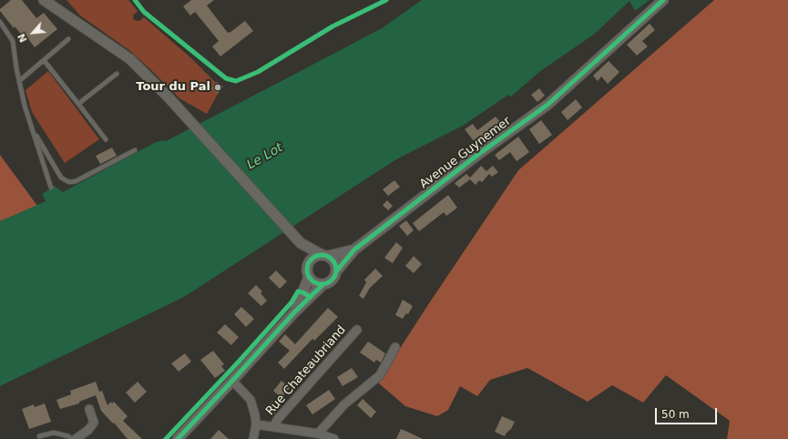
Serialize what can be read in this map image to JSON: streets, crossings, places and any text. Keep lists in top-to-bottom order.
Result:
{
  "streets": {
    "street": ["Avenue Guynemer", "Rue Chateaubriand"]
  },
  "water": ["Le Lot"],
  "places": ["Tour du Pal"],
  "scale_bar": "50 m",
  "north": "bottom left"
}
